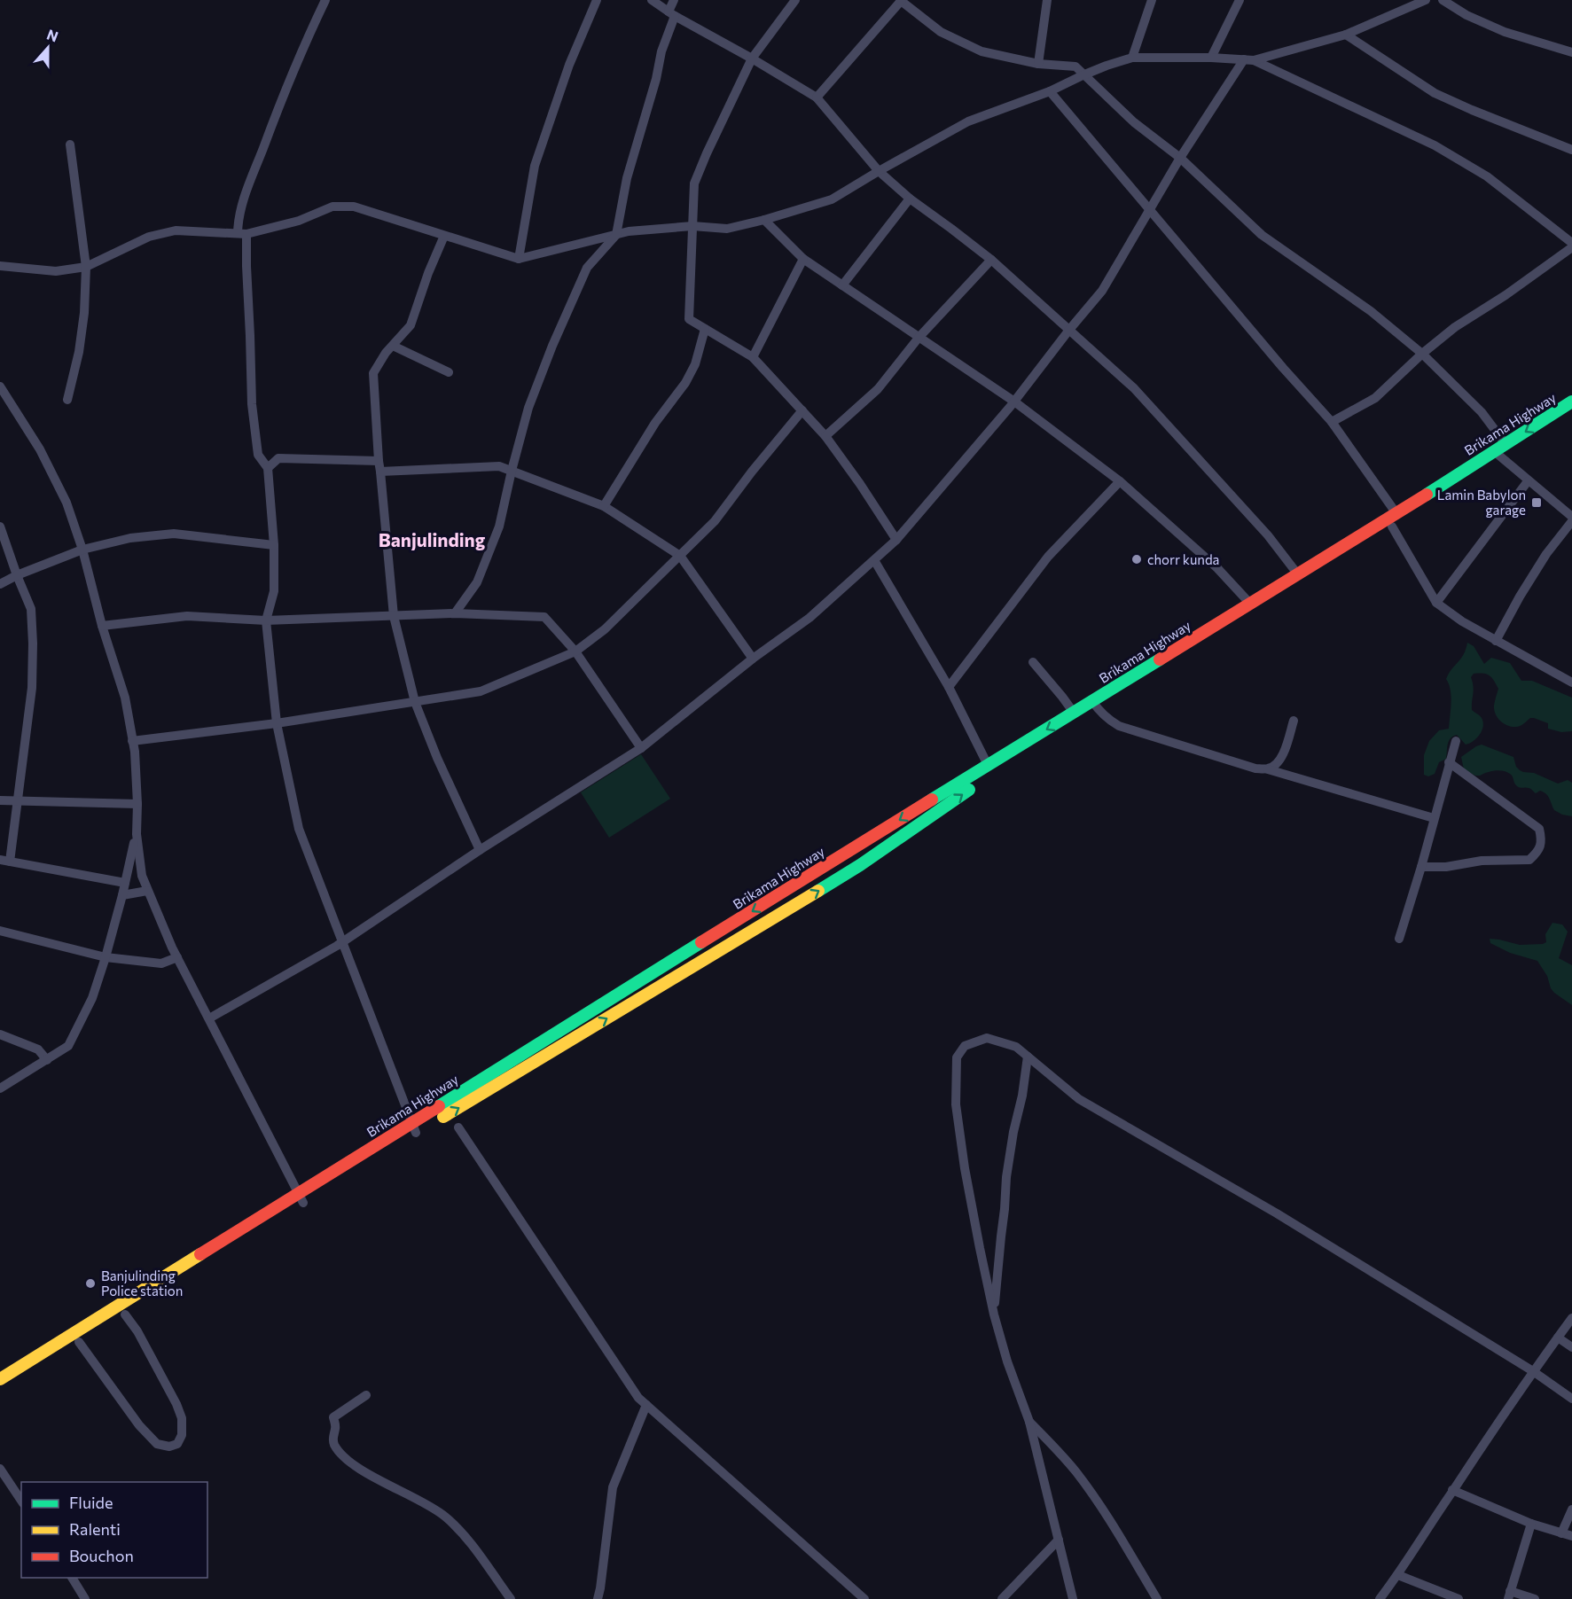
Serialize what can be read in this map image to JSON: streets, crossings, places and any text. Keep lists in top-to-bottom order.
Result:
{
  "streets": {
    "highway": ["Brikama Highway"]
  },
  "districts": ["Banjulinding"],
  "places": {
    "transit": ["Lamin Babylon garage"],
    "other": ["chorr kunda", "Banjulinding Police station"]
  },
  "legend": ["Fluide", "Ralenti", "Bouchon"],
  "north": "top"
}
